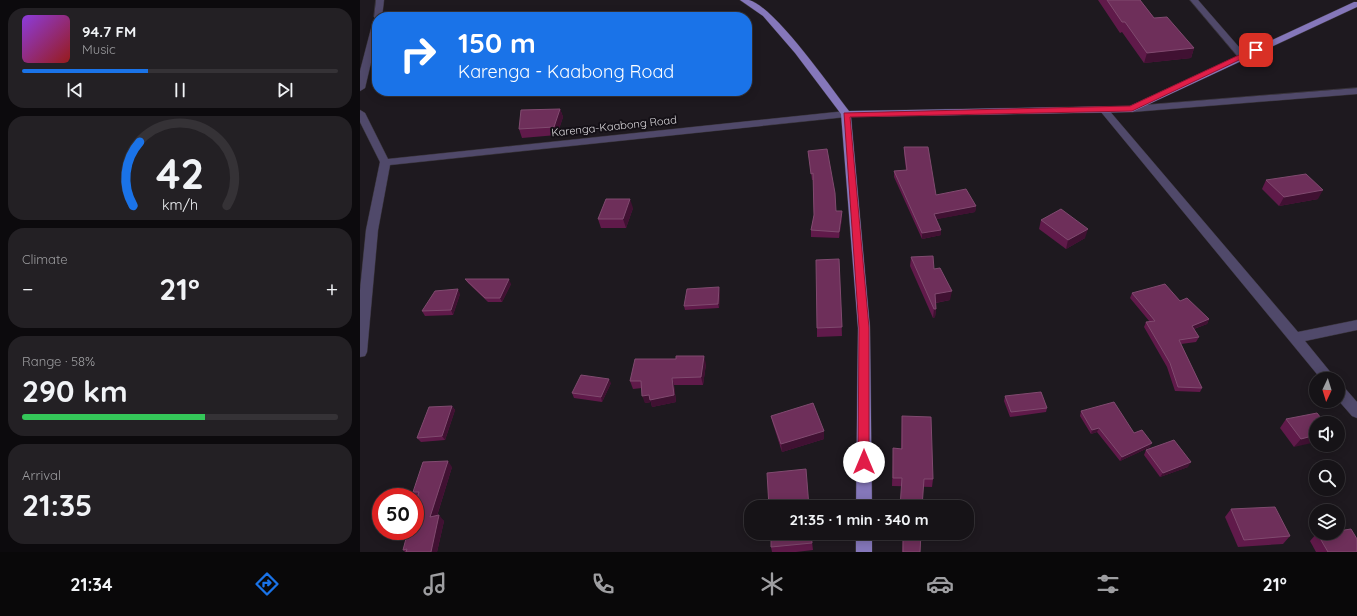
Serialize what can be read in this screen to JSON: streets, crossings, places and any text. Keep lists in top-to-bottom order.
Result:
{
  "streets": {
    "street": ["Karenga-Kaabong Road"]
  },
  "north": "bottom",
  "page": {
    "turn": ["150 m", "Karenga - Kaabong Road"],
    "song": ["94.7 FM", "Music"],
    "tile": [
      "Climate",
      ["Range · 58%", "290 km"],
      ["Arrival", "21:35"]
    ],
    "heat": ["−", "21°", "+"],
    "limit": "50",
    "trip": "21:35 · 1 min · 340 m",
    "tabs": ["21:34", "21°"],
    "gauge": ["42", "km/h"]
  }
}
